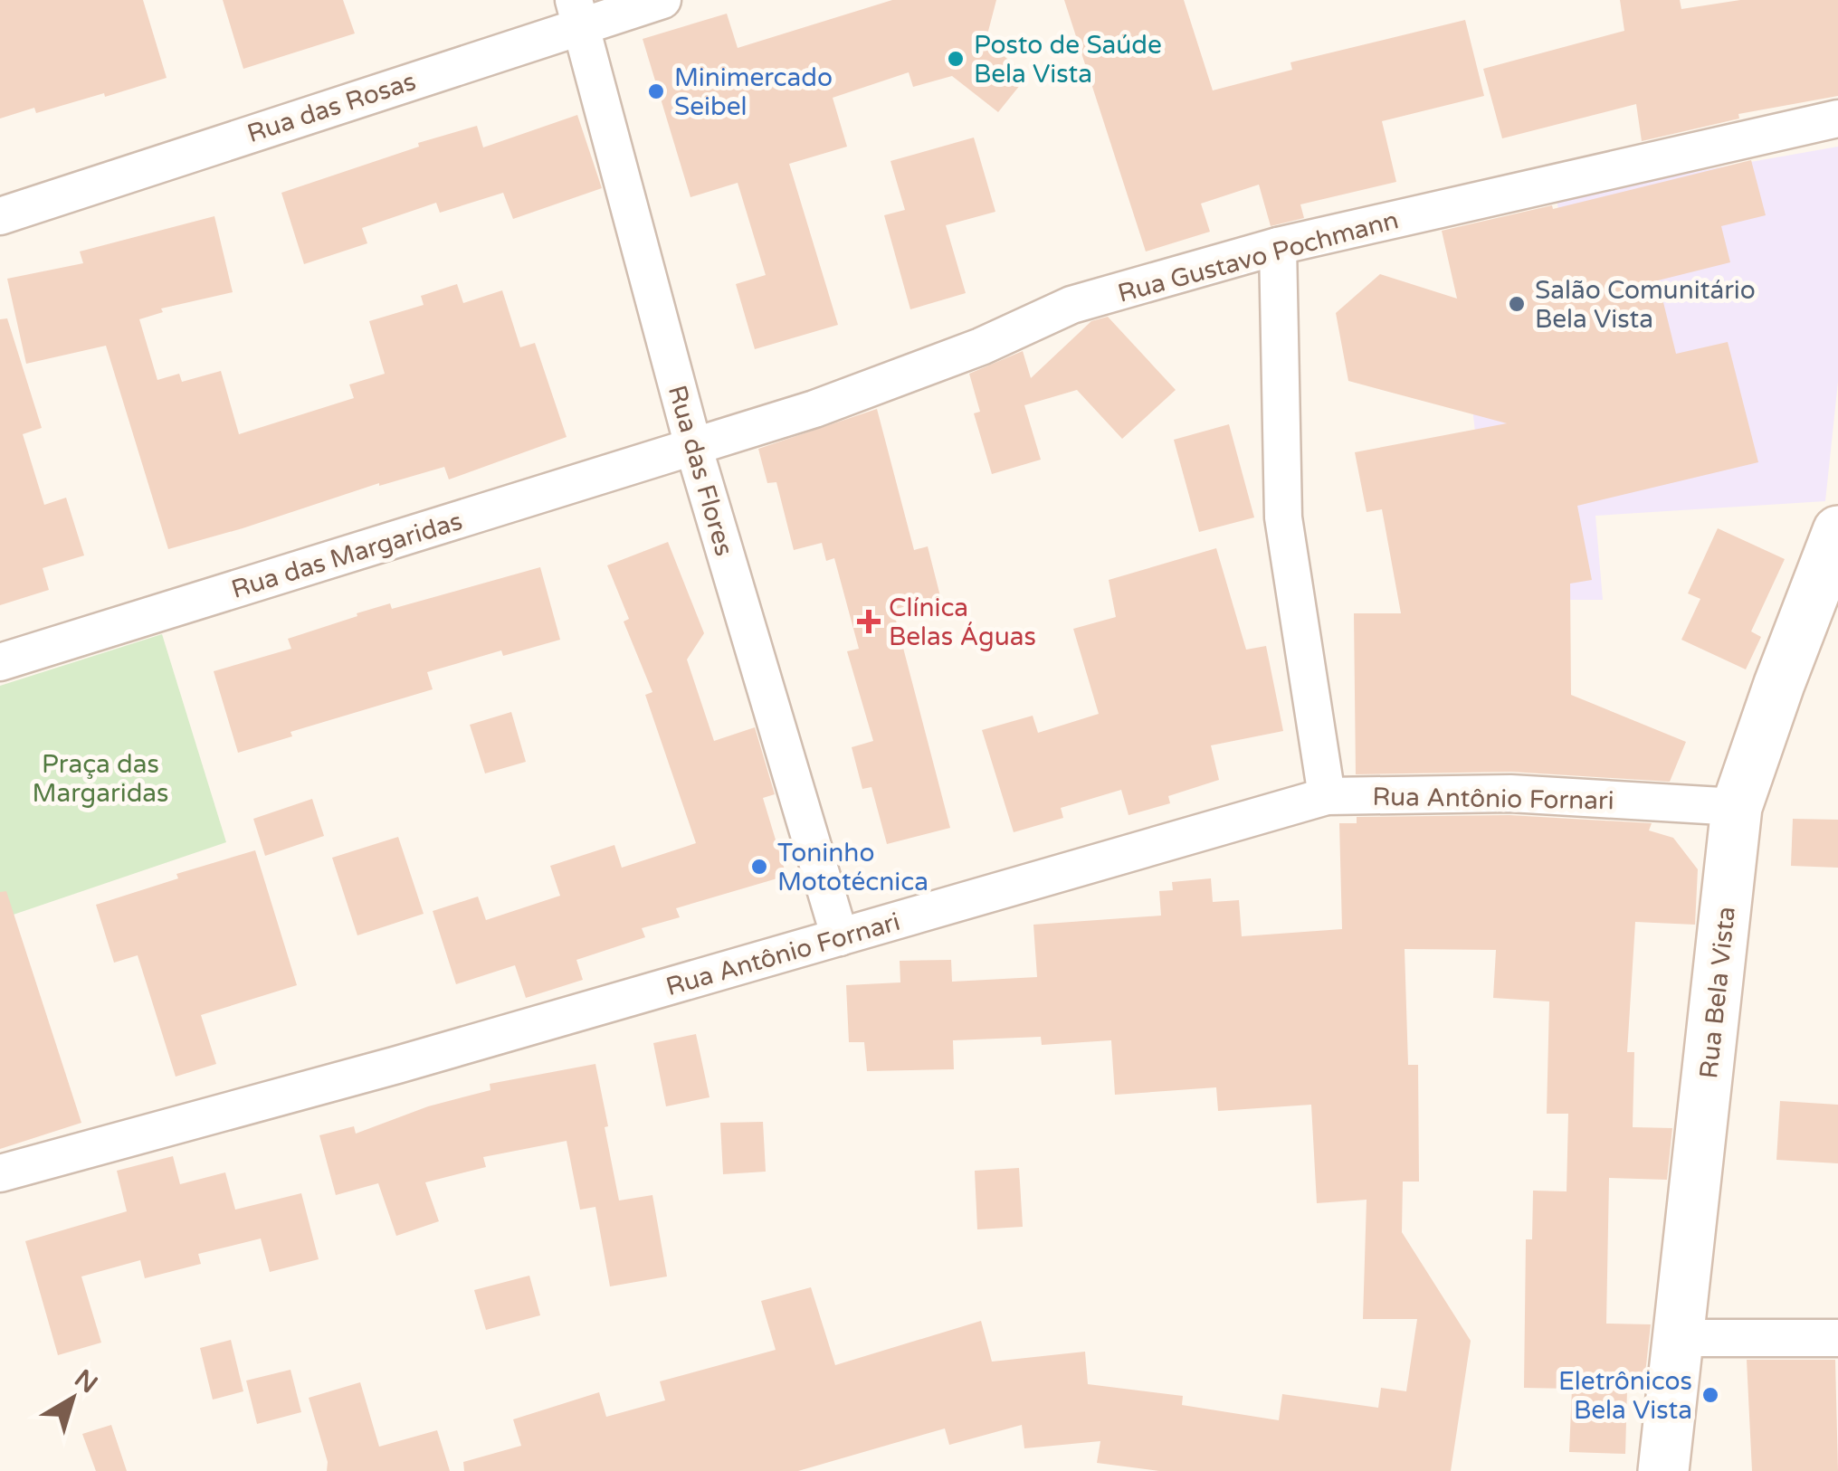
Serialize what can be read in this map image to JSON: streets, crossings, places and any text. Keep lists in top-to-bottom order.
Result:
{
  "streets": {
    "main road": ["Rua Bela Vista"],
    "street": [
      "Rua das Rosas",
      "Rua Gustavo Pochmann",
      "Rua das Flores",
      "Rua das Margaridas",
      "Rua Antônio Fornari"
    ]
  },
  "crossings": [
    ["Rua das Rosas", "Rua das Flores"],
    ["Rua Gustavo Pochmann", "Rua das Flores"],
    ["Rua Gustavo Pochmann", "Rua das Margaridas"],
    ["Rua das Flores", "Rua das Margaridas"],
    ["Rua das Flores", "Rua Antônio Fornari"],
    ["Rua Antônio Fornari", "Rua Bela Vista"]
  ],
  "parks": ["Praça das Margaridas"],
  "places": {
    "other": [
      "Posto de Saúde Bela Vista",
      "Minimercado Seibel",
      "Salão Comunitário Bela Vista",
      "Toninho Mototécnica",
      "Eletrônicos Bela Vista"
    ],
    "health": ["Clínica Belas Águas"]
  },
  "north": "top right"
}
